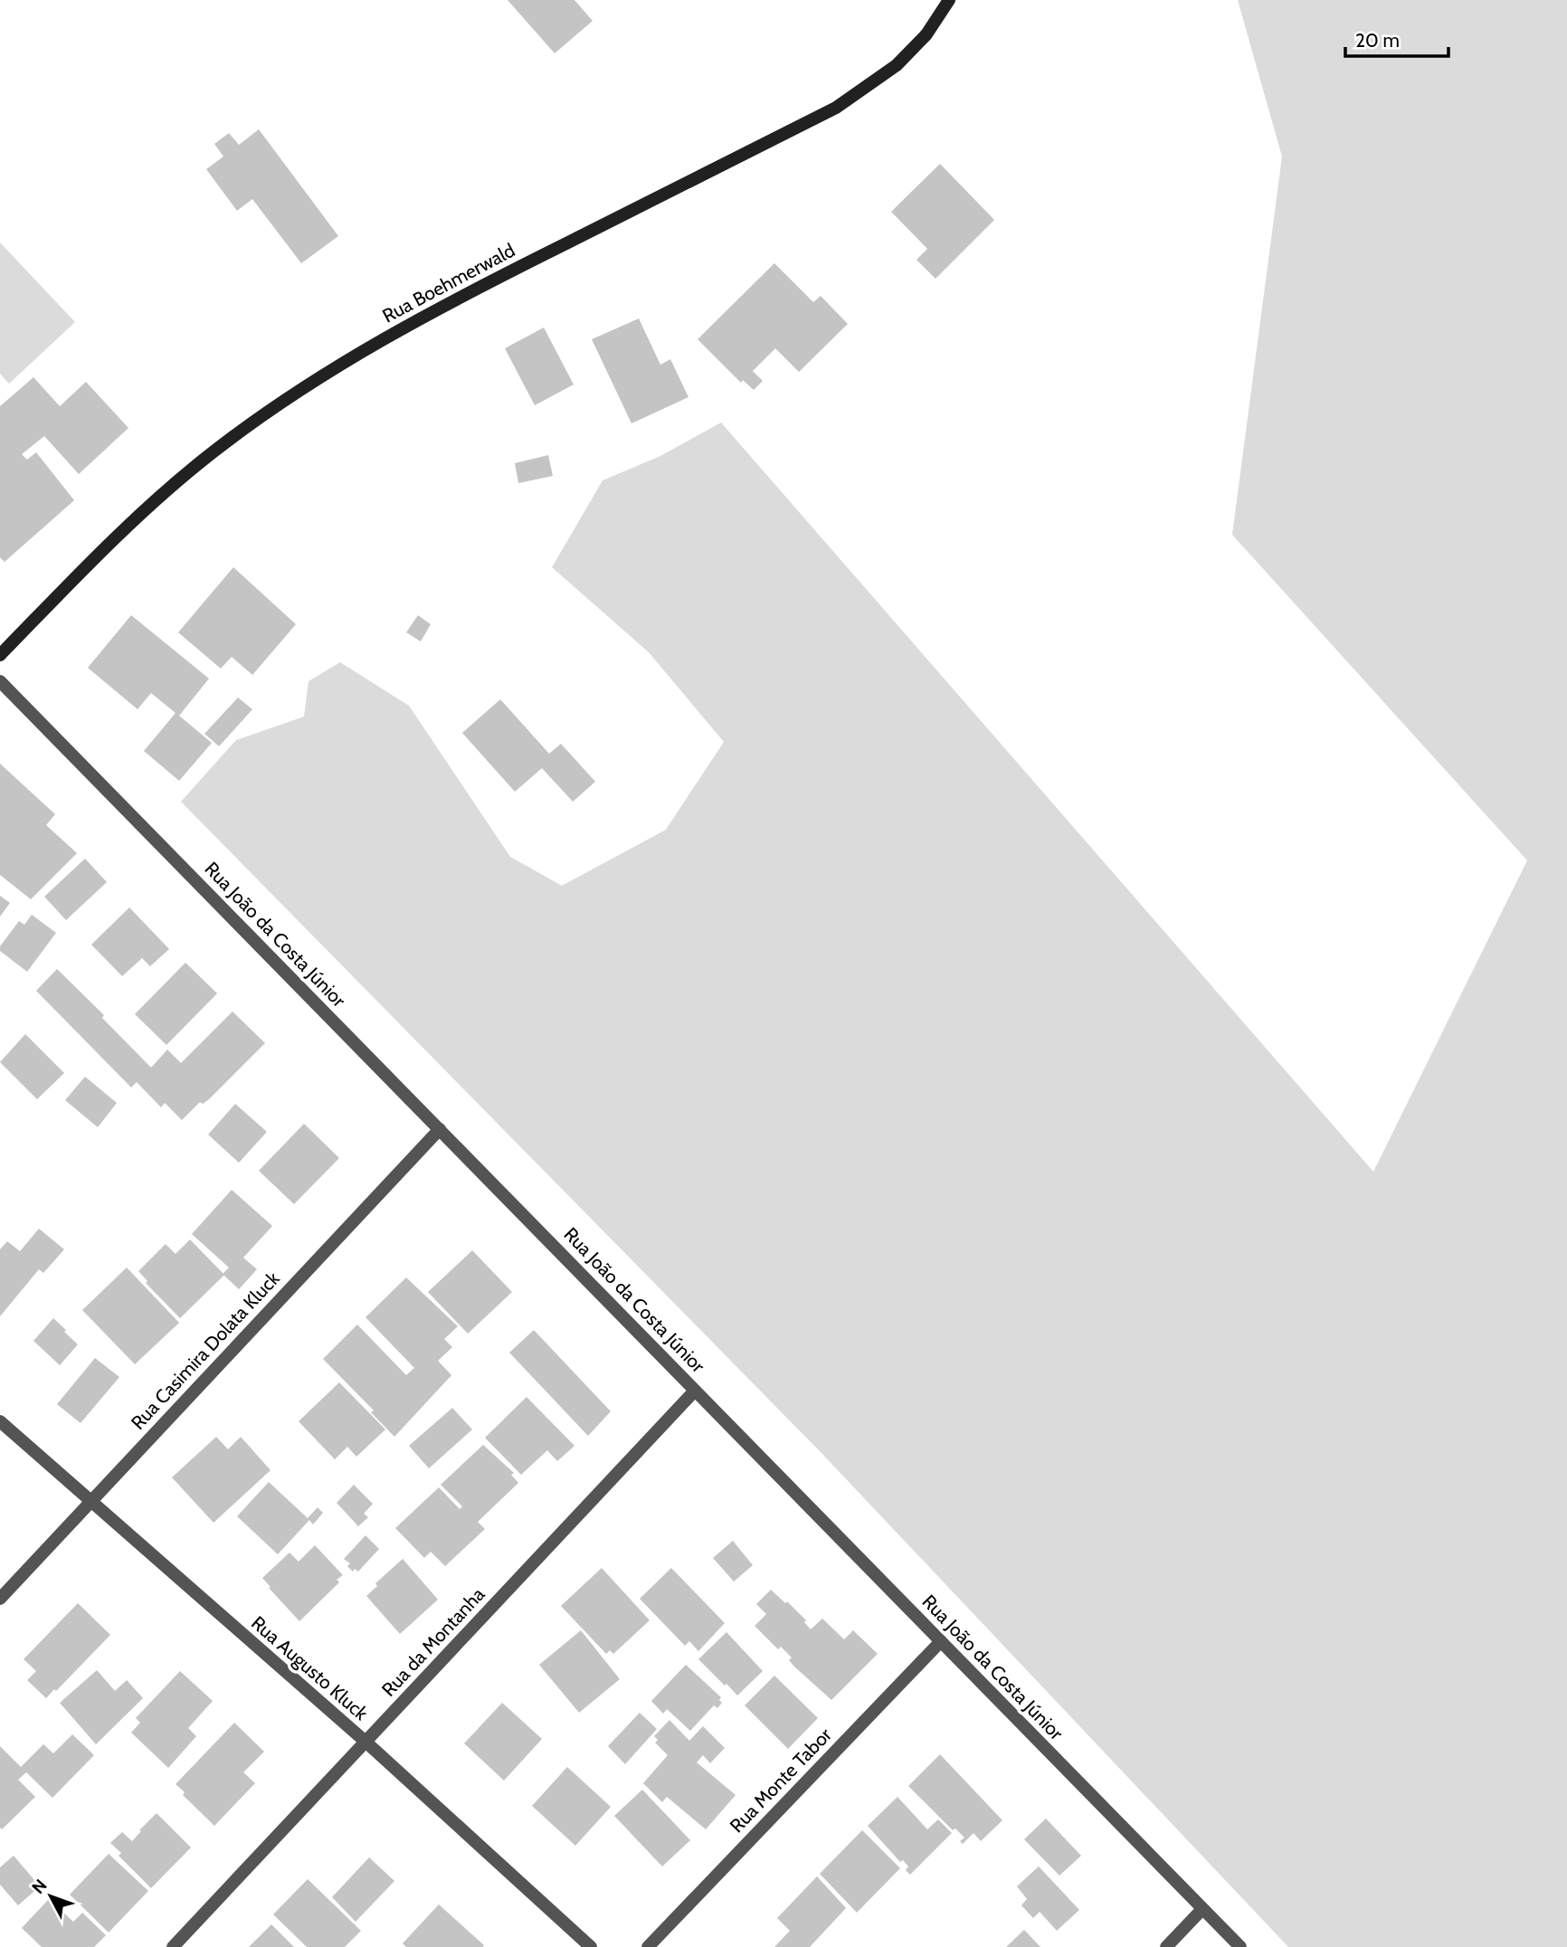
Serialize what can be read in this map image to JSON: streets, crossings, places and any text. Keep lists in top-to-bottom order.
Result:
{
  "streets": {
    "main road": ["Rua Boehmerwald"],
    "street": [
      "Rua João da Costa Júnior",
      "Rua Casimira Dolata Kluck",
      "Rua da Montanha",
      "Rua Augusto Kluck",
      "Rua Monte Tabor"
    ]
  },
  "crossings": [
    ["Rua João da Costa Júnior", "Rua Casimira Dolata Kluck"],
    ["Rua João da Costa Júnior", "Rua da Montanha"],
    ["Rua João da Costa Júnior", "Rua Monte Tabor"],
    ["Rua Casimira Dolata Kluck", "Rua Augusto Kluck"],
    ["Rua da Montanha", "Rua Augusto Kluck"]
  ],
  "scale_bar": "20 m",
  "north": "top left"
}
